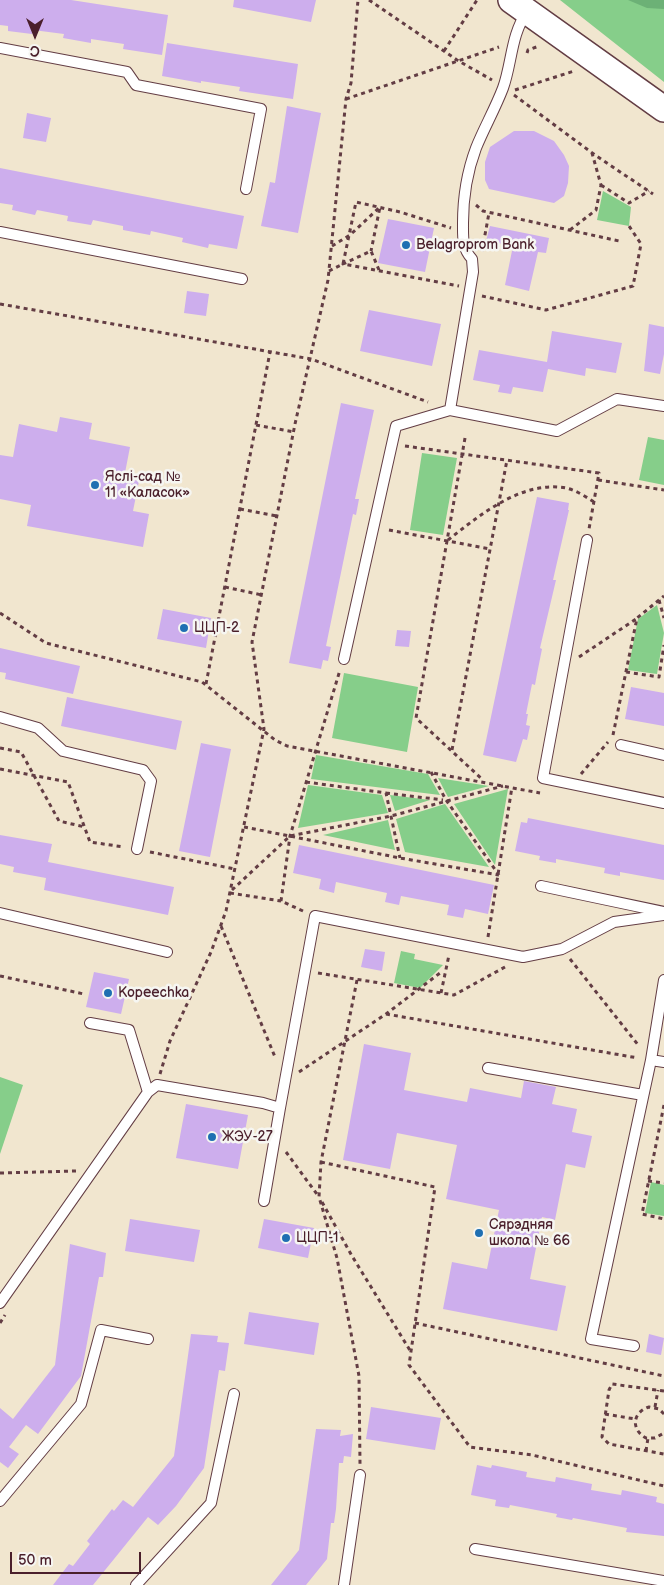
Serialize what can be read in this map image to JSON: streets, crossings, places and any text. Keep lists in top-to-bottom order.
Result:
{
  "places": [
    "Belagroprom Bank",
    "Яслі-сад № 11 «Каласок»",
    "ЦЦП-2",
    "Kopeechka",
    "ЖЭУ-27",
    "Сярэдняя школа № 66",
    "ЦЦП-1"
  ],
  "scale_bar": "50 m",
  "north": "bottom"
}
